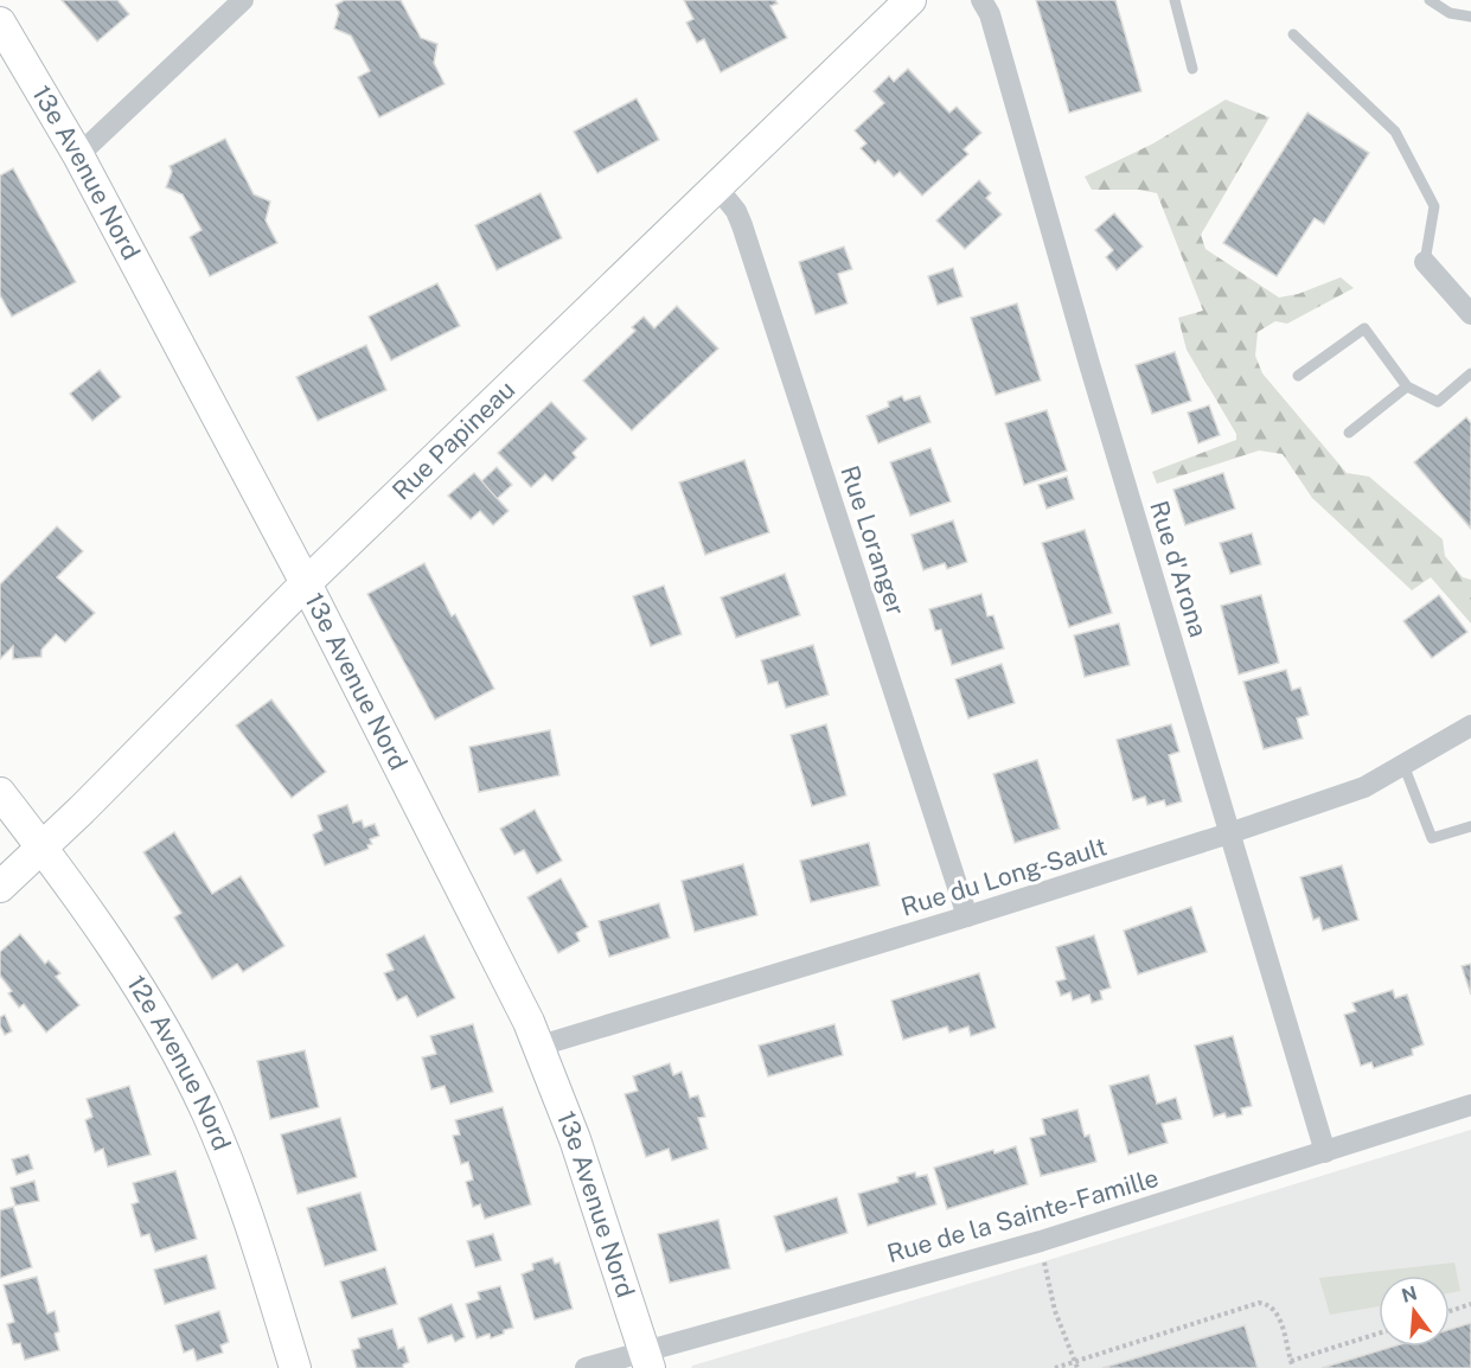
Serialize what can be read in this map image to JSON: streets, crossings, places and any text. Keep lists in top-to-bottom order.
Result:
{
  "streets": {
    "main road": ["13e Avenue Nord", "Rue Papineau", "12e Avenue Nord"],
    "street": [
      "Rue Loranger",
      "Rue d'Arona",
      "Rue du Long-Sault",
      "Rue de la Sainte-Famille"
    ]
  },
  "crossings": [
    ["13e Avenue Nord", "Rue Papineau"],
    ["13e Avenue Nord", "Rue du Long-Sault"],
    ["13e Avenue Nord", "Rue de la Sainte-Famille"],
    ["Rue Papineau", "Rue Loranger"],
    ["Rue Papineau", "12e Avenue Nord"],
    ["Rue Loranger", "Rue du Long-Sault"],
    ["Rue d'Arona", "Rue du Long-Sault"],
    ["Rue d'Arona", "Rue de la Sainte-Famille"]
  ],
  "north": "top"
}
